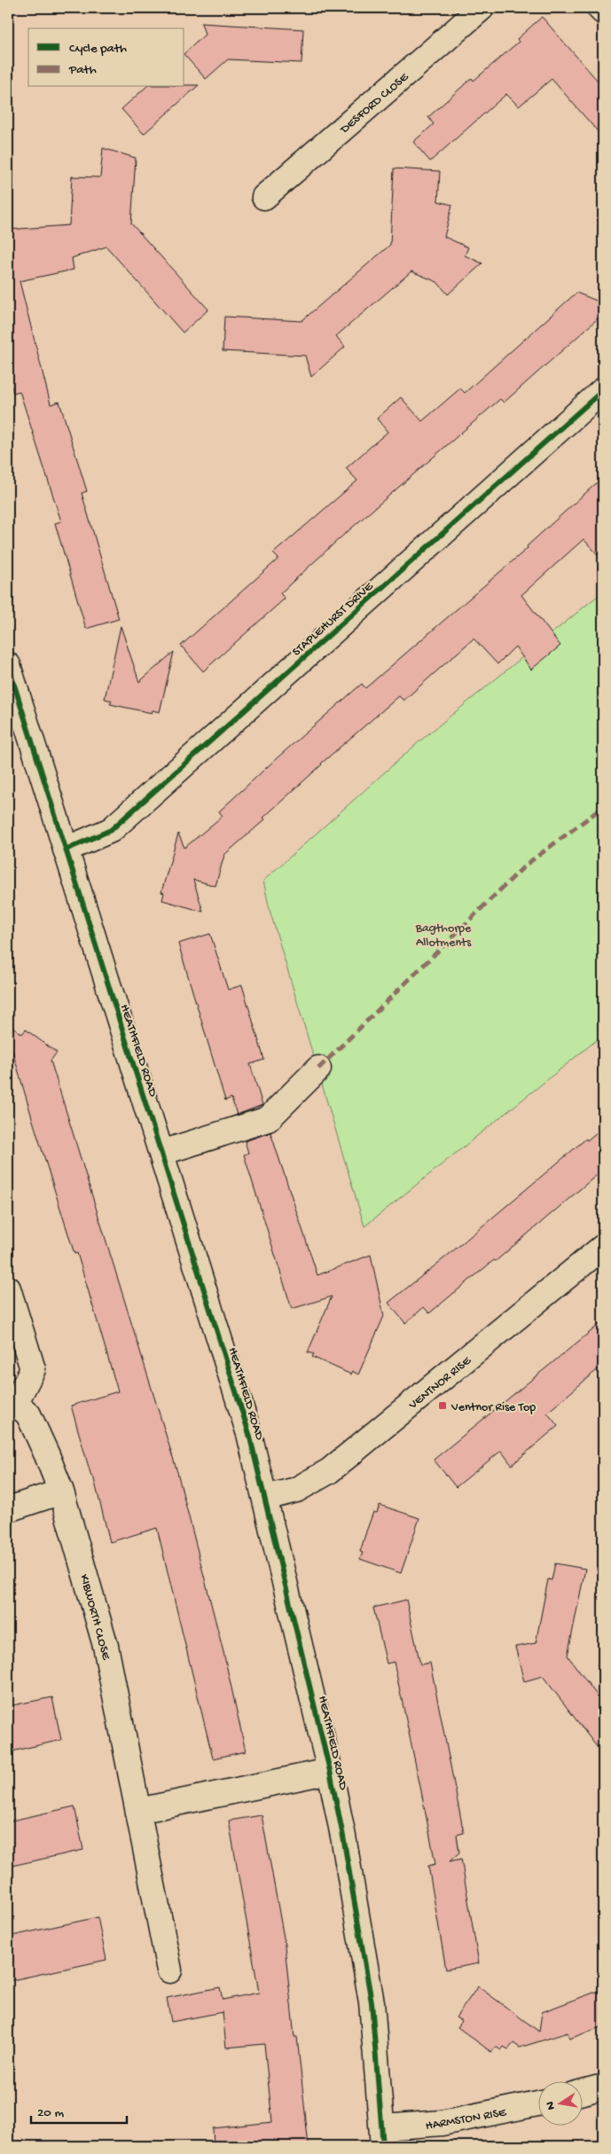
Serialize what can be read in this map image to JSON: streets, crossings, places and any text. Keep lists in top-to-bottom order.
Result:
{
  "streets": {
    "street": [
      "DESFORD CLOSE",
      "STAPLEHURST DRIVE",
      "HEATHFIELD ROAD",
      "VENTNOR RISE",
      "KIBWORTH CLOSE",
      "HARMSTON RISE"
    ]
  },
  "crossings": [
    ["STAPLEHURST DRIVE", "HEATHFIELD ROAD"],
    ["HEATHFIELD ROAD", "VENTNOR RISE"],
    ["HEATHFIELD ROAD", "HARMSTON RISE"]
  ],
  "parks": ["Bagthorpe Allotments"],
  "places": {
    "transit": ["Ventnor Rise Top"]
  },
  "legend": ["Cycle path", "Path"],
  "scale_bar": "20 m",
  "north": "left"
}
